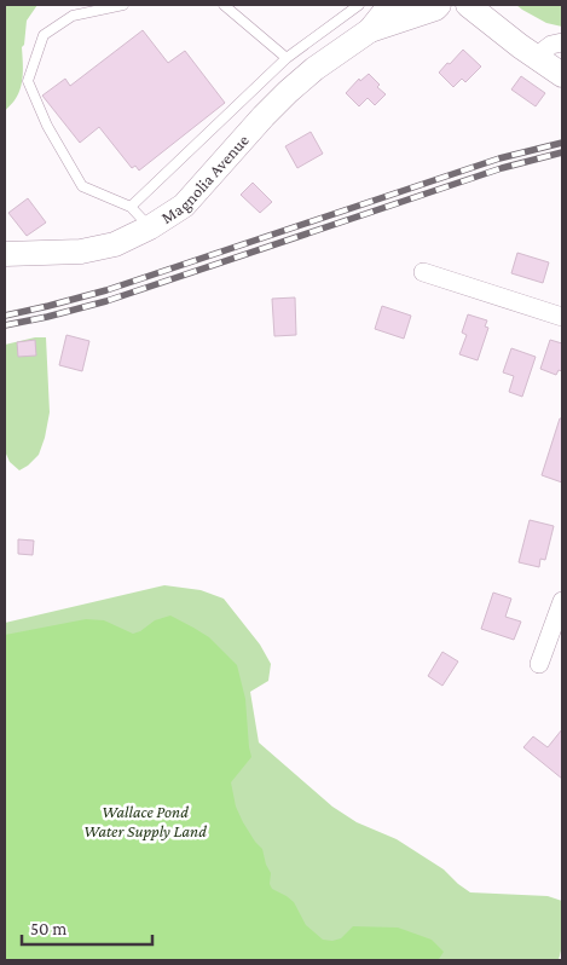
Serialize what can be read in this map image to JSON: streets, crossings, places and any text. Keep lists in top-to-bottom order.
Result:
{
  "streets": {
    "street": ["Magnolia Avenue"]
  },
  "parks": ["Wallace Pond Water Supply Land"],
  "scale_bar": "50 m"
}
